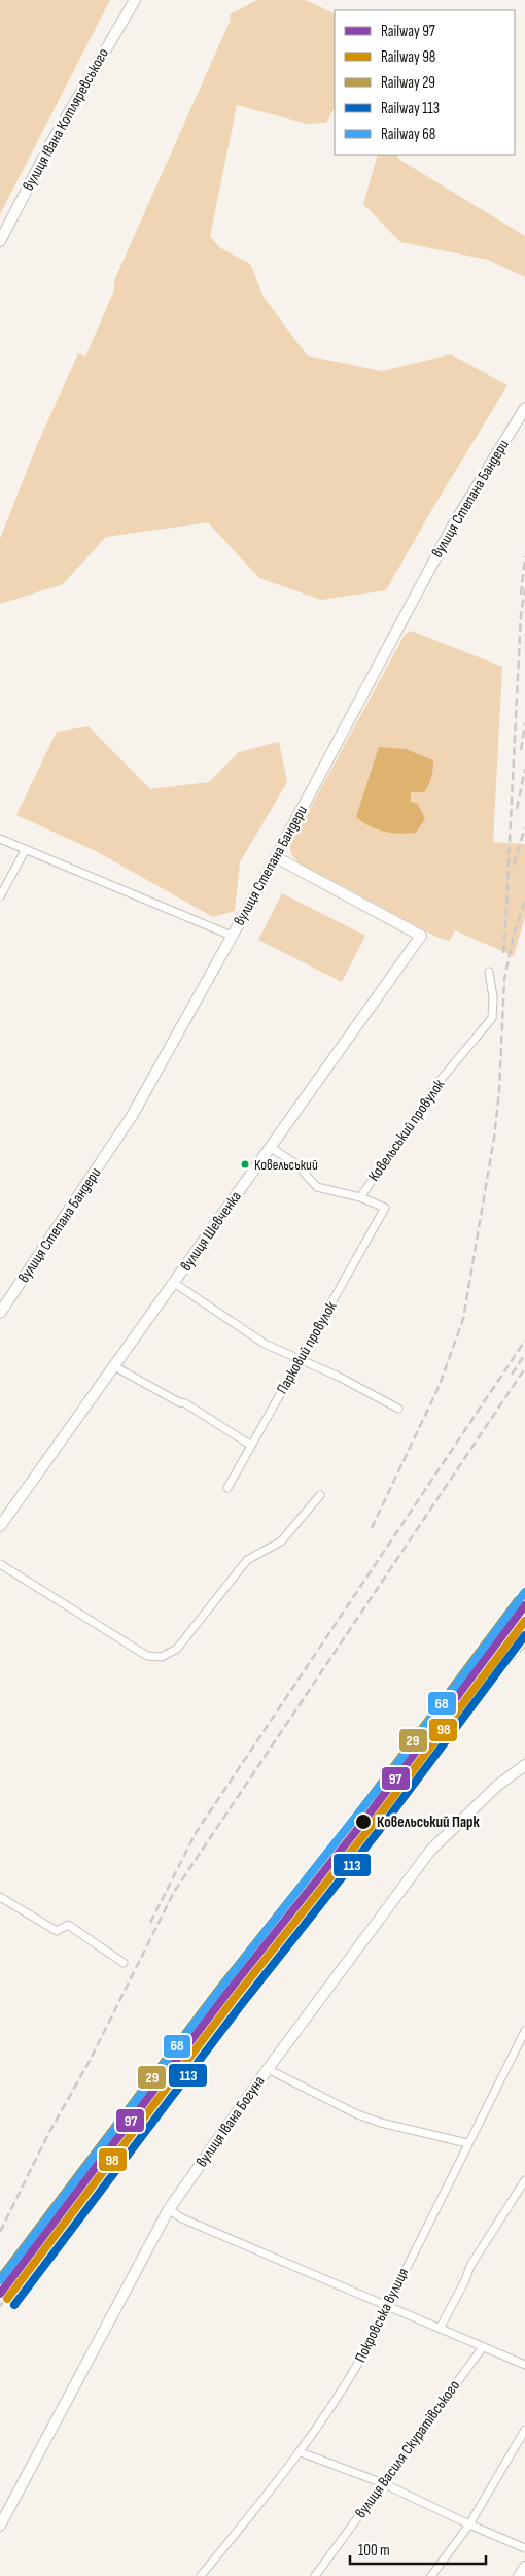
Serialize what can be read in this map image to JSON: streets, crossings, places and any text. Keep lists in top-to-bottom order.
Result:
{
  "streets": {
    "street": [
      "вулиця Івана Котляревського",
      "вулиця Степана Бандери",
      "Ковельський провулок",
      "вулиця Шевченка",
      "Парковий провулок",
      "вулиця Івана Богуна",
      "Покровська вулиця",
      "вулиця Василя Скуратівського"
    ]
  },
  "crossings": [
    ["вулиця Степана Бандери", "вулиця Шевченка"],
    ["Ковельський провулок", "вулиця Шевченка"],
    ["Ковельський провулок", "Парковий провулок"]
  ],
  "places": ["Ковельський", "Ковельський Парк"],
  "lines": [
    "rail line 68",
    "rail line 29",
    "rail line 97",
    "rail line 98",
    "rail line 113"
  ],
  "legend": [
    "Railway 97",
    "Railway 98",
    "Railway 29",
    "Railway 113",
    "Railway 68"
  ],
  "scale_bar": "100 m"
}
